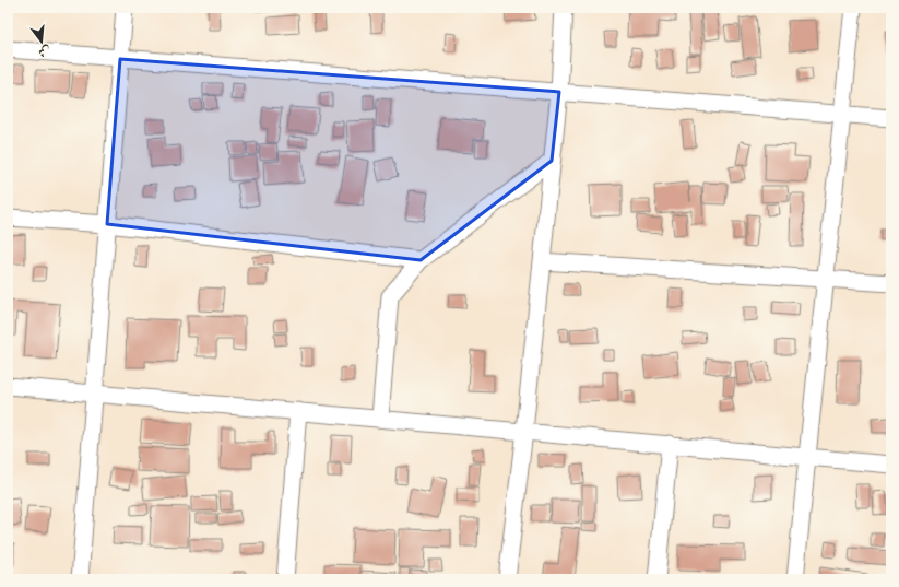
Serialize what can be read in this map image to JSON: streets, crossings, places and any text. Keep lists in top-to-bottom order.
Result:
{
  "north": "bottom"
}
